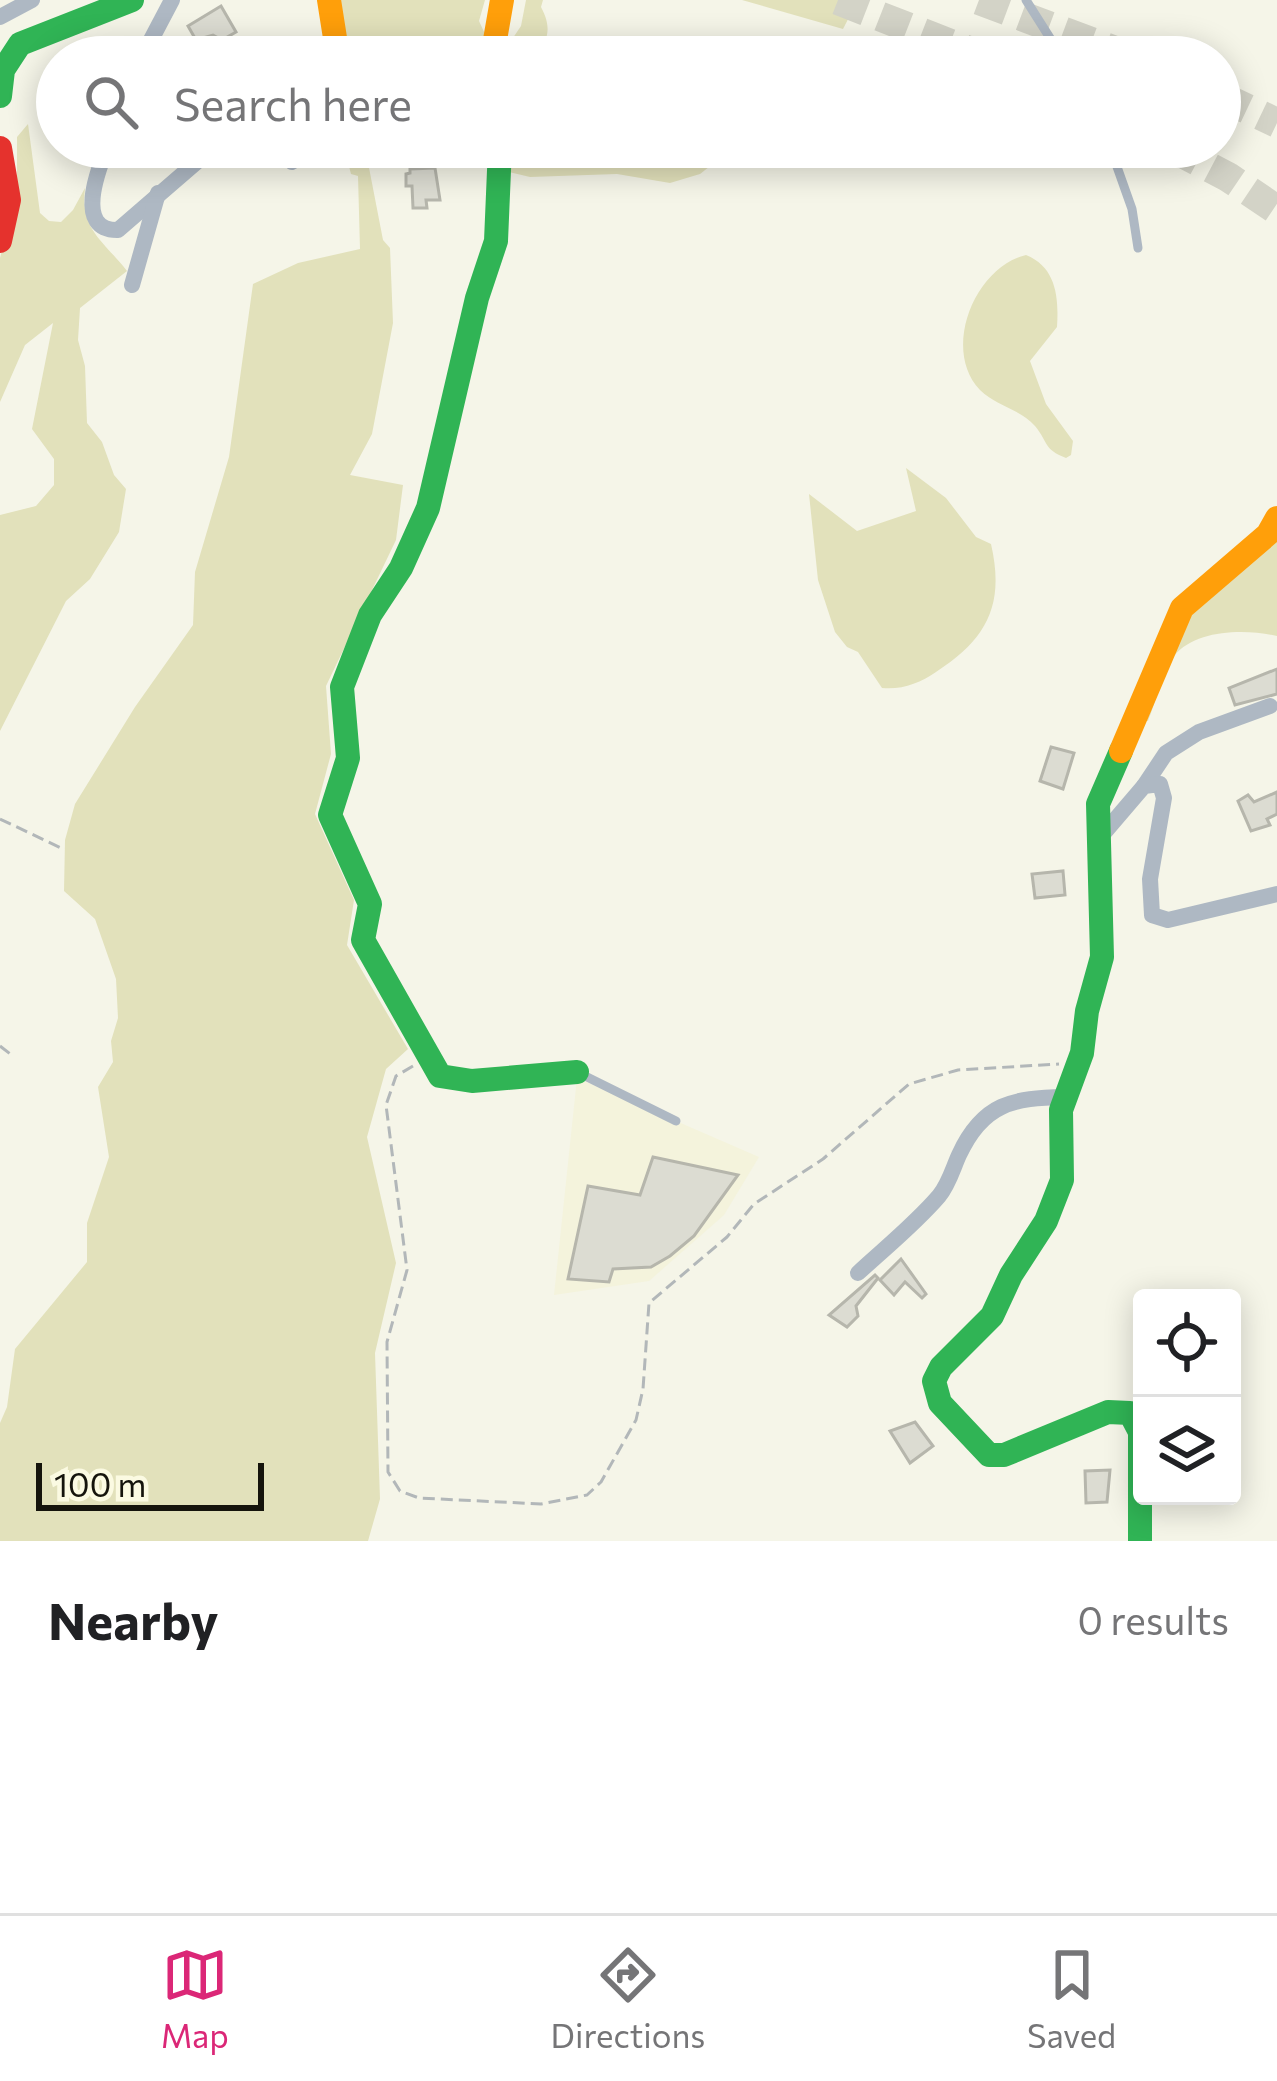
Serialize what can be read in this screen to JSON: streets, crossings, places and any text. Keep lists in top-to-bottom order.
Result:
{
  "scale_bar": "100 m",
  "page": {
    "search": "Search here",
    "scale": "100 m",
    "heading": ["Nearby", "0 results"],
    "nav": ["Map", "Directions", "Saved"]
  }
}
